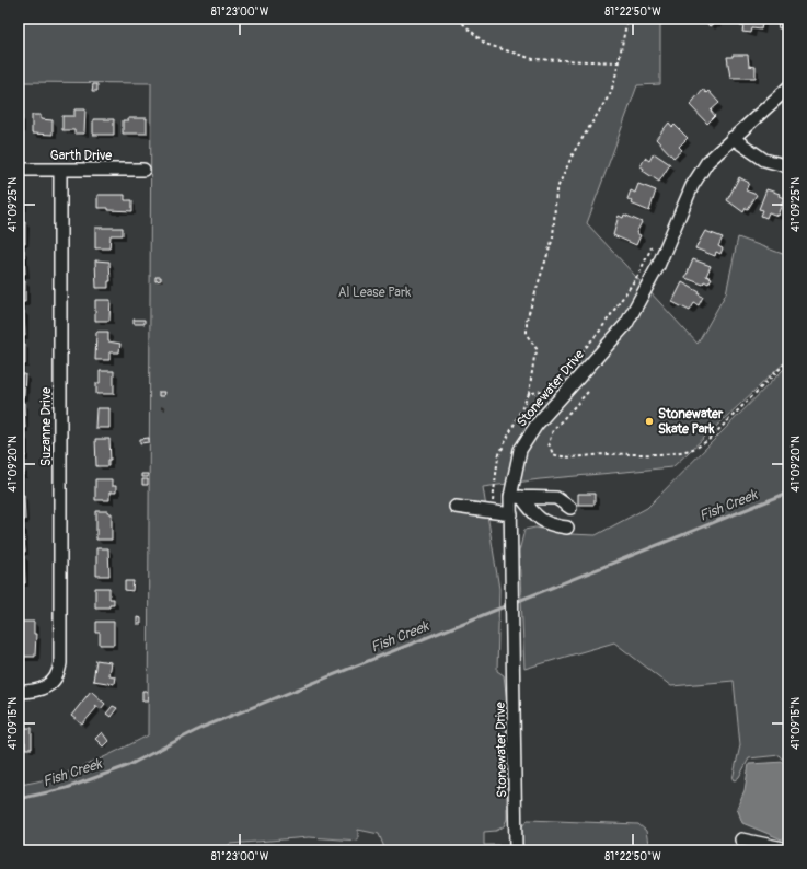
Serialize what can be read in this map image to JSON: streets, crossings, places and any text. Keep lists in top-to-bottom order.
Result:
{
  "streets": {
    "street": ["Garth Drive", "Stonewater Drive", "Suzanne Drive"]
  },
  "crossings": [
    ["Garth Drive", "Suzanne Drive"]
  ],
  "water": ["Fish Creek"],
  "parks": ["Al Lease Park"],
  "places": ["Stonewater Skate Park"],
  "coordinates": [
    "81°23'00\"W",
    "81°22'50\"W",
    "41°09'25\"N",
    "41°09'20\"N",
    "41°09'15\"N"
  ]
}
